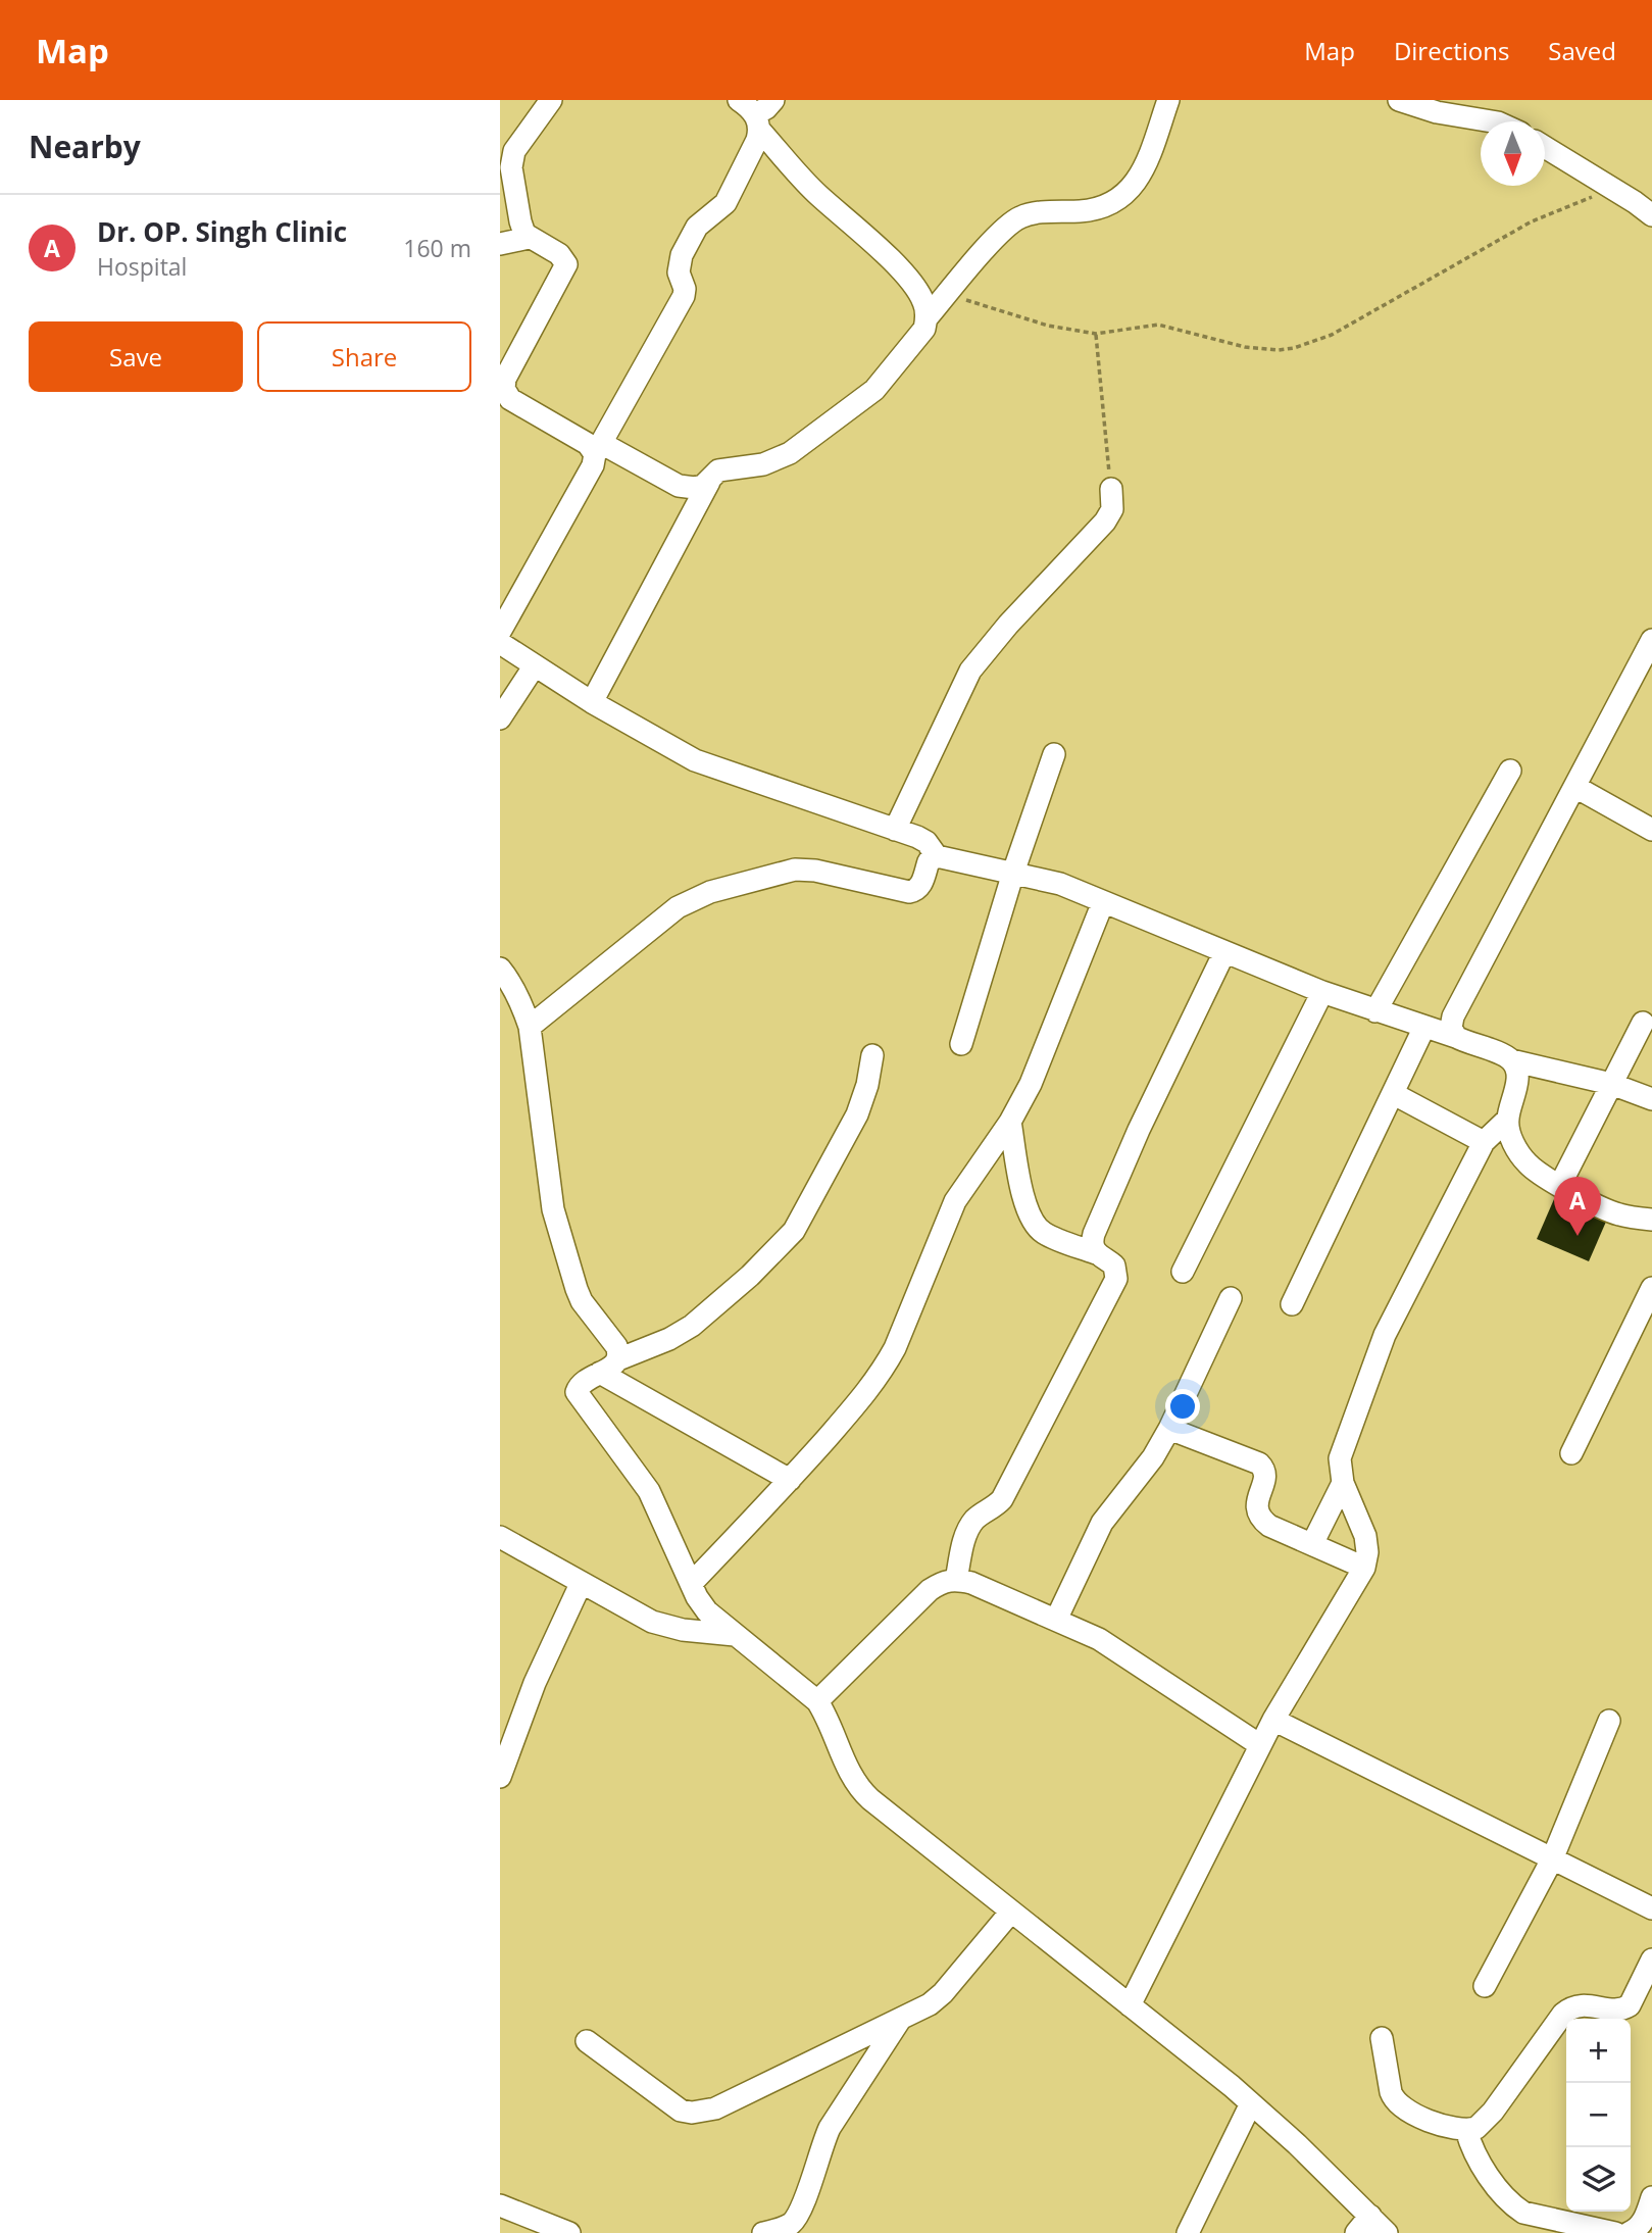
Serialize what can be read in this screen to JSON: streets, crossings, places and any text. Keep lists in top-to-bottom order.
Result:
{
  "north": "bottom",
  "page": {
    "header": "Map",
    "nav": ["Map", "Directions", "Saved"],
    "heading": "Nearby",
    "list": [
      {
        "mark": "A",
        "name": "Dr. OP. Singh Clinic",
        "note": "Hospital",
        "value": "160 m"
      }
    ],
    "buttons": ["Save", "Share"],
    "pins": "A",
    "map_buttons": ["+", "−"]
  }
}
